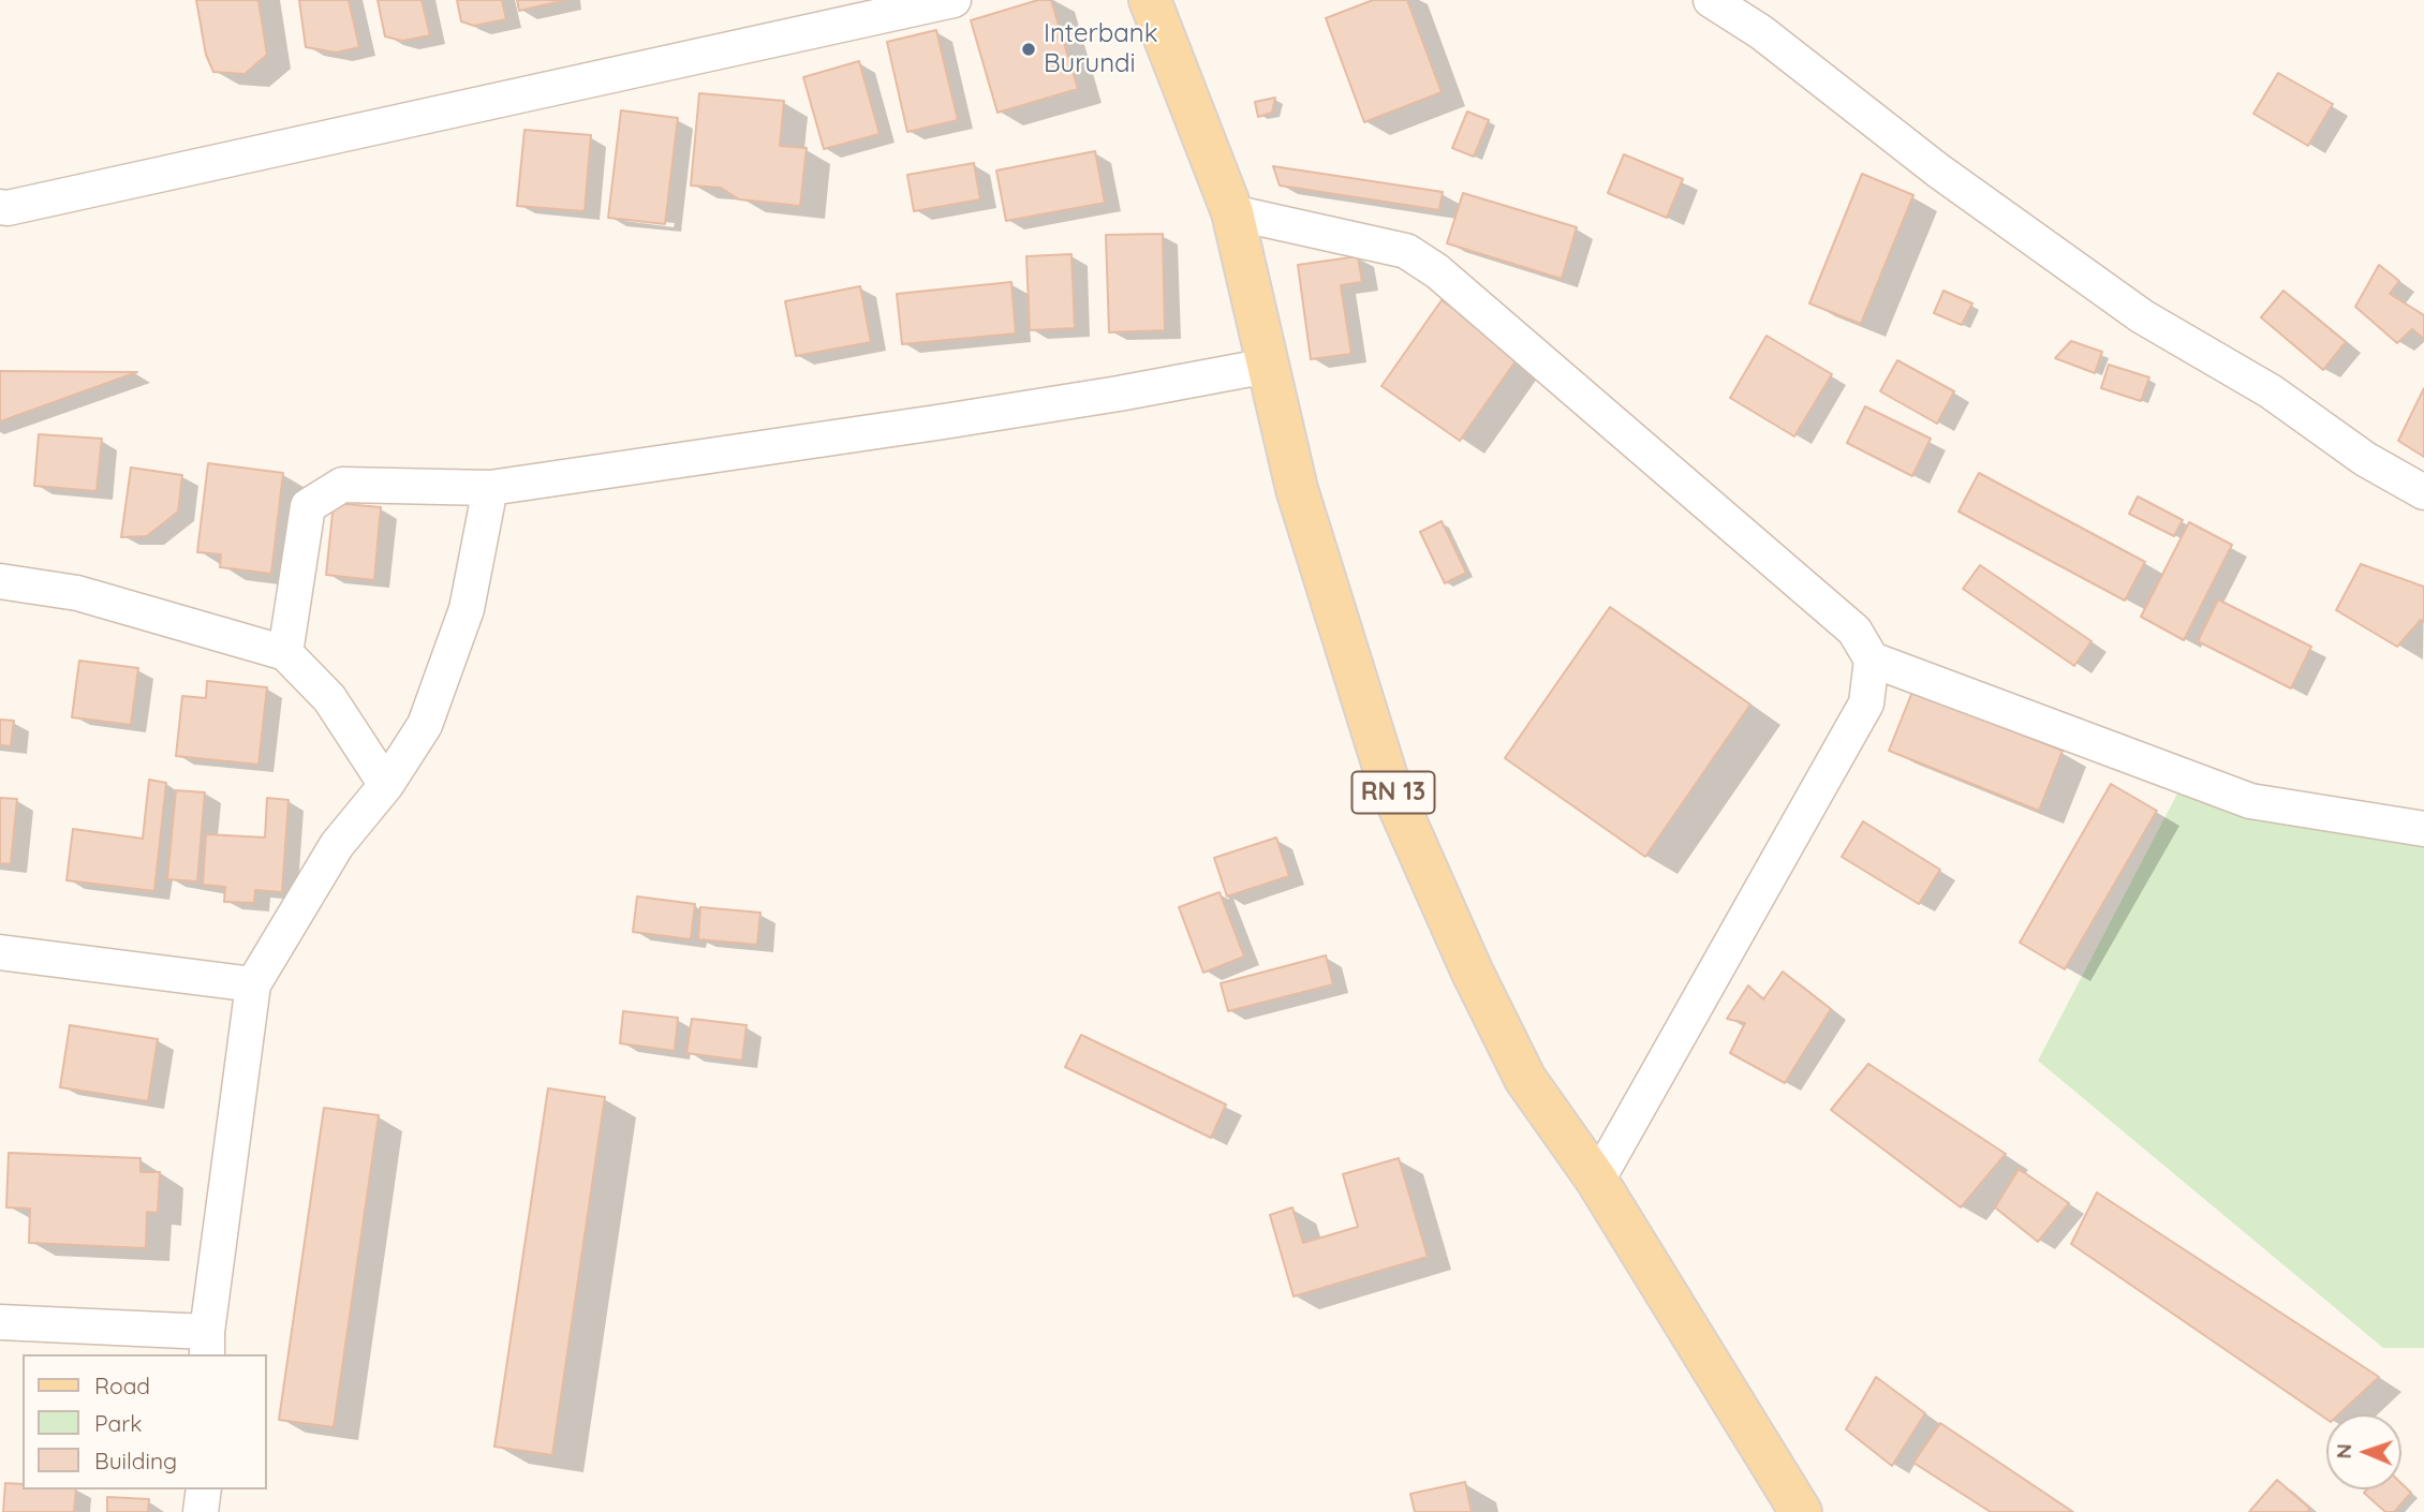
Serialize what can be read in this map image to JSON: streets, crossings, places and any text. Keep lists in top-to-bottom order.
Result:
{
  "streets": {
    "main road": ["RN 13"]
  },
  "places": ["Interbank Burundi"],
  "legend": ["Road", "Park", "Building"],
  "north": "left"
}
